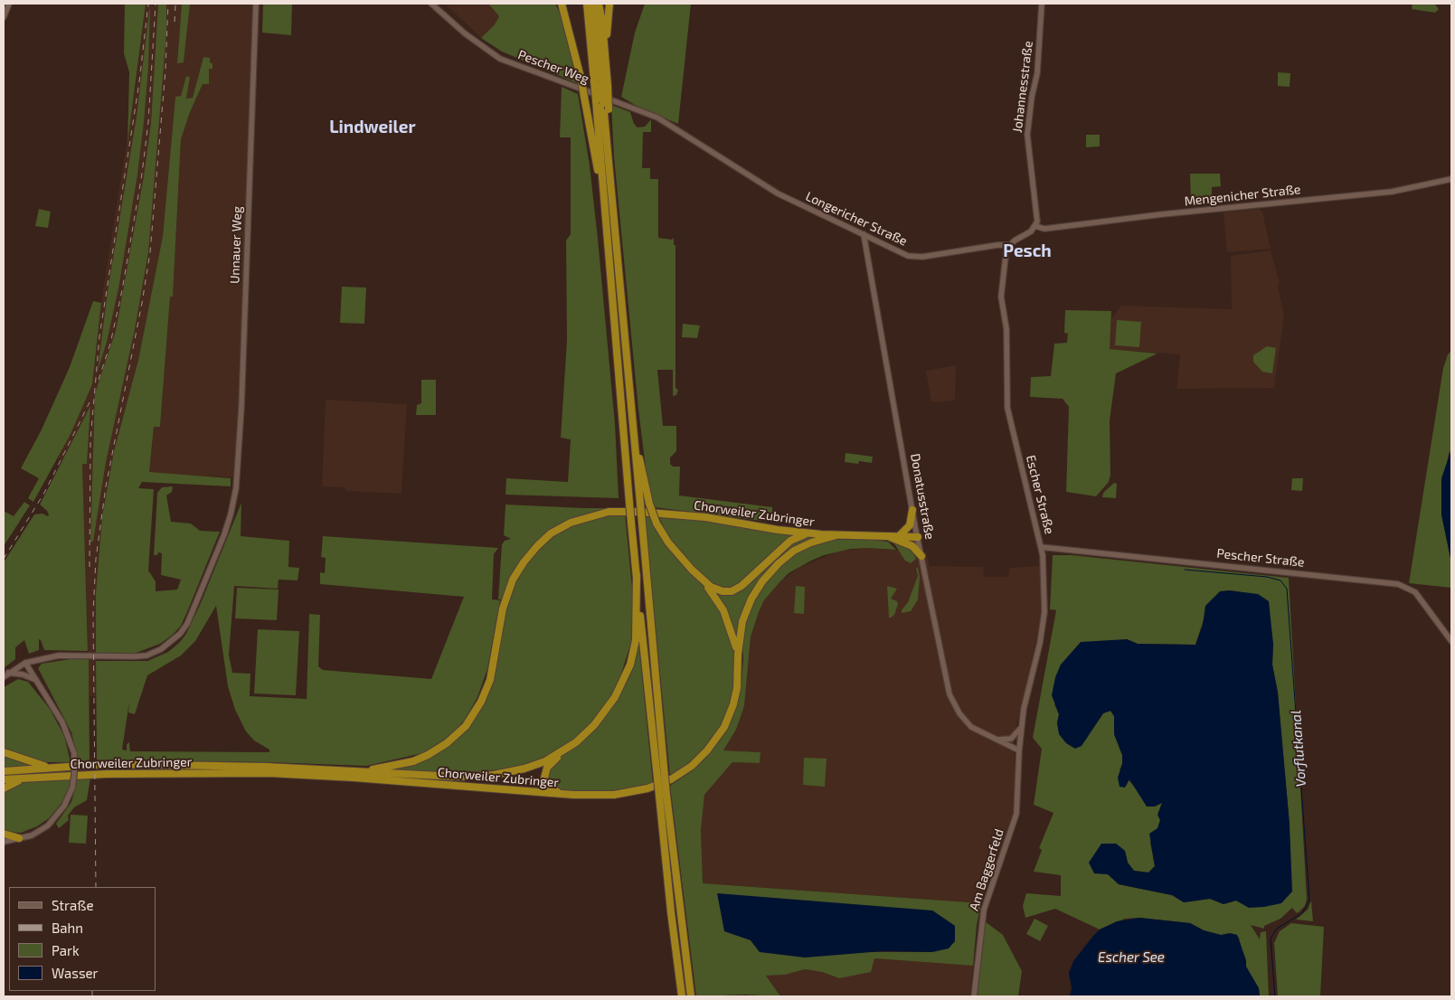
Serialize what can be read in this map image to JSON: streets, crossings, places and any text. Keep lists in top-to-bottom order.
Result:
{
  "streets": {
    "highway": ["Chorweiler Zubringer"],
    "street": [
      "Pescher Weg",
      "Johannesstraße",
      "Mengenicher Straße",
      "Longericher Straße",
      "Unnauer Weg",
      "Escher Straße",
      "Donatusstraße",
      "Pescher Straße",
      "Am Baggerfeld"
    ]
  },
  "crossings": [
    ["Pescher Weg", "Longericher Straße"],
    ["Johannesstraße", "Mengenicher Straße"],
    ["Longericher Straße", "Escher Straße"],
    ["Longericher Straße", "Donatusstraße"],
    ["Escher Straße", "Donatusstraße"],
    ["Escher Straße", "Pescher Straße"],
    ["Escher Straße", "Am Baggerfeld"],
    ["Donatusstraße", "Chorweiler Zubringer"],
    ["Donatusstraße", "Am Baggerfeld"]
  ],
  "districts": ["Lindweiler", "Pesch"],
  "water": ["Vorflutkanal", "Escher See"],
  "legend": [
    "Straße",
    "Bahn",
    "Park",
    "Wasser"
  ]
}
